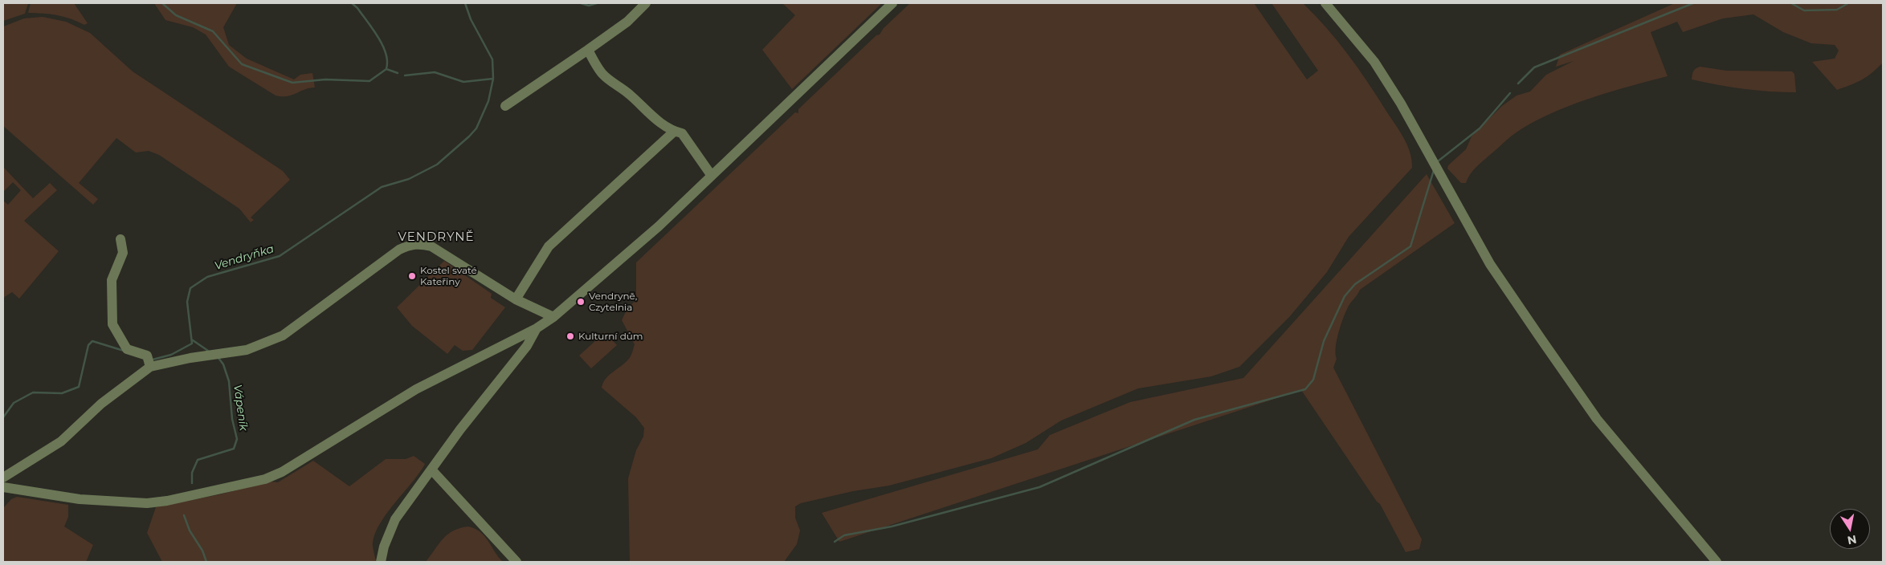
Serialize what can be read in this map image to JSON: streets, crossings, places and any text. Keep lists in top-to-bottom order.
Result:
{
  "districts": ["VENDRYNĚ"],
  "water": ["Vendryňka", "Vápeník"],
  "places": ["Kostel svaté Kateřiny", "Vendryně, Czytelnia", "Kulturní dům"],
  "north": "bottom"
}
